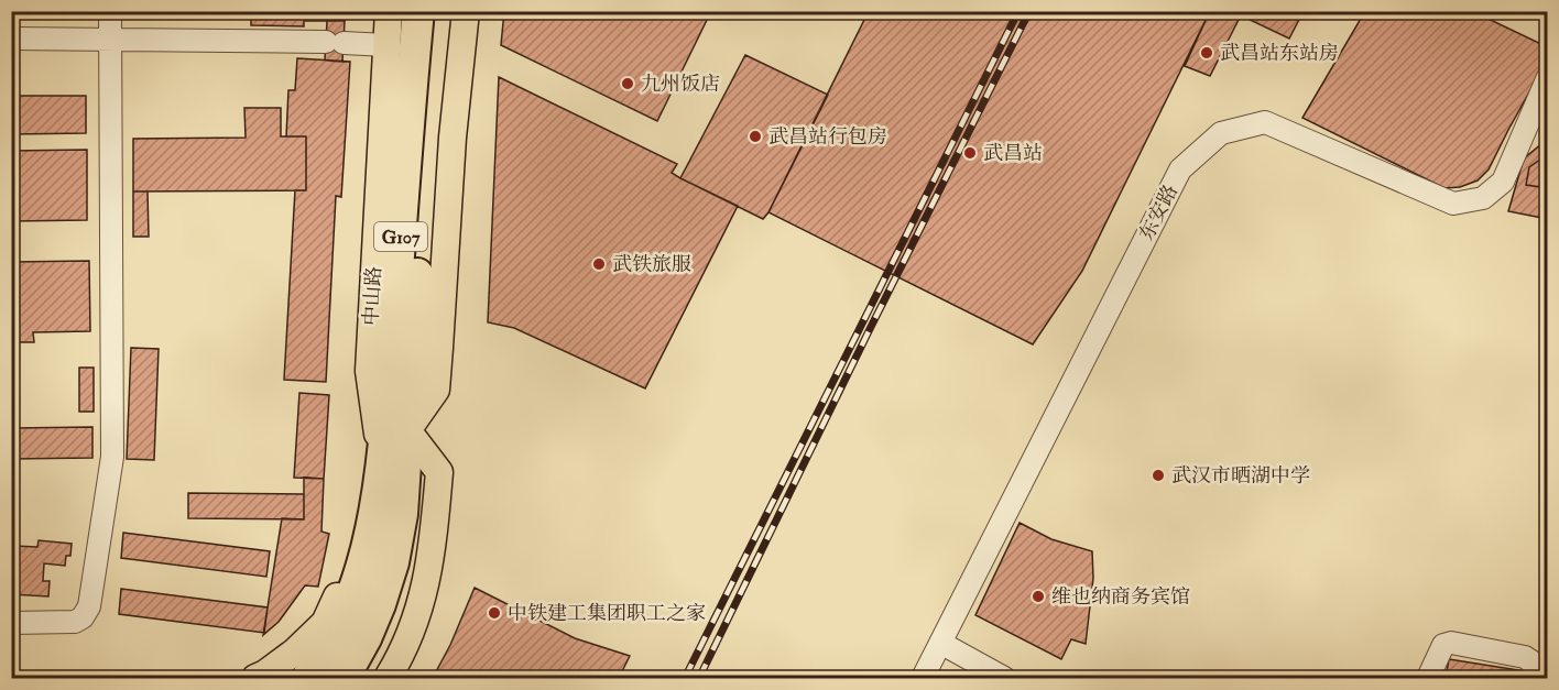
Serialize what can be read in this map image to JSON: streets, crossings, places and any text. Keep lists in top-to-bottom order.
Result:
{
  "streets": {
    "highway": ["G107"],
    "main road": ["中山路"],
    "street": ["东安路"]
  },
  "crossings": [
    ["G107", "中山路"]
  ],
  "places": [
    "武昌站东站房",
    "九州饭店",
    "武昌站行包房",
    "武昌站",
    "武铁旅服",
    "武汉市晒湖中学",
    "维也纳商务宾馆",
    "中铁建工集团职工之家"
  ]
}
